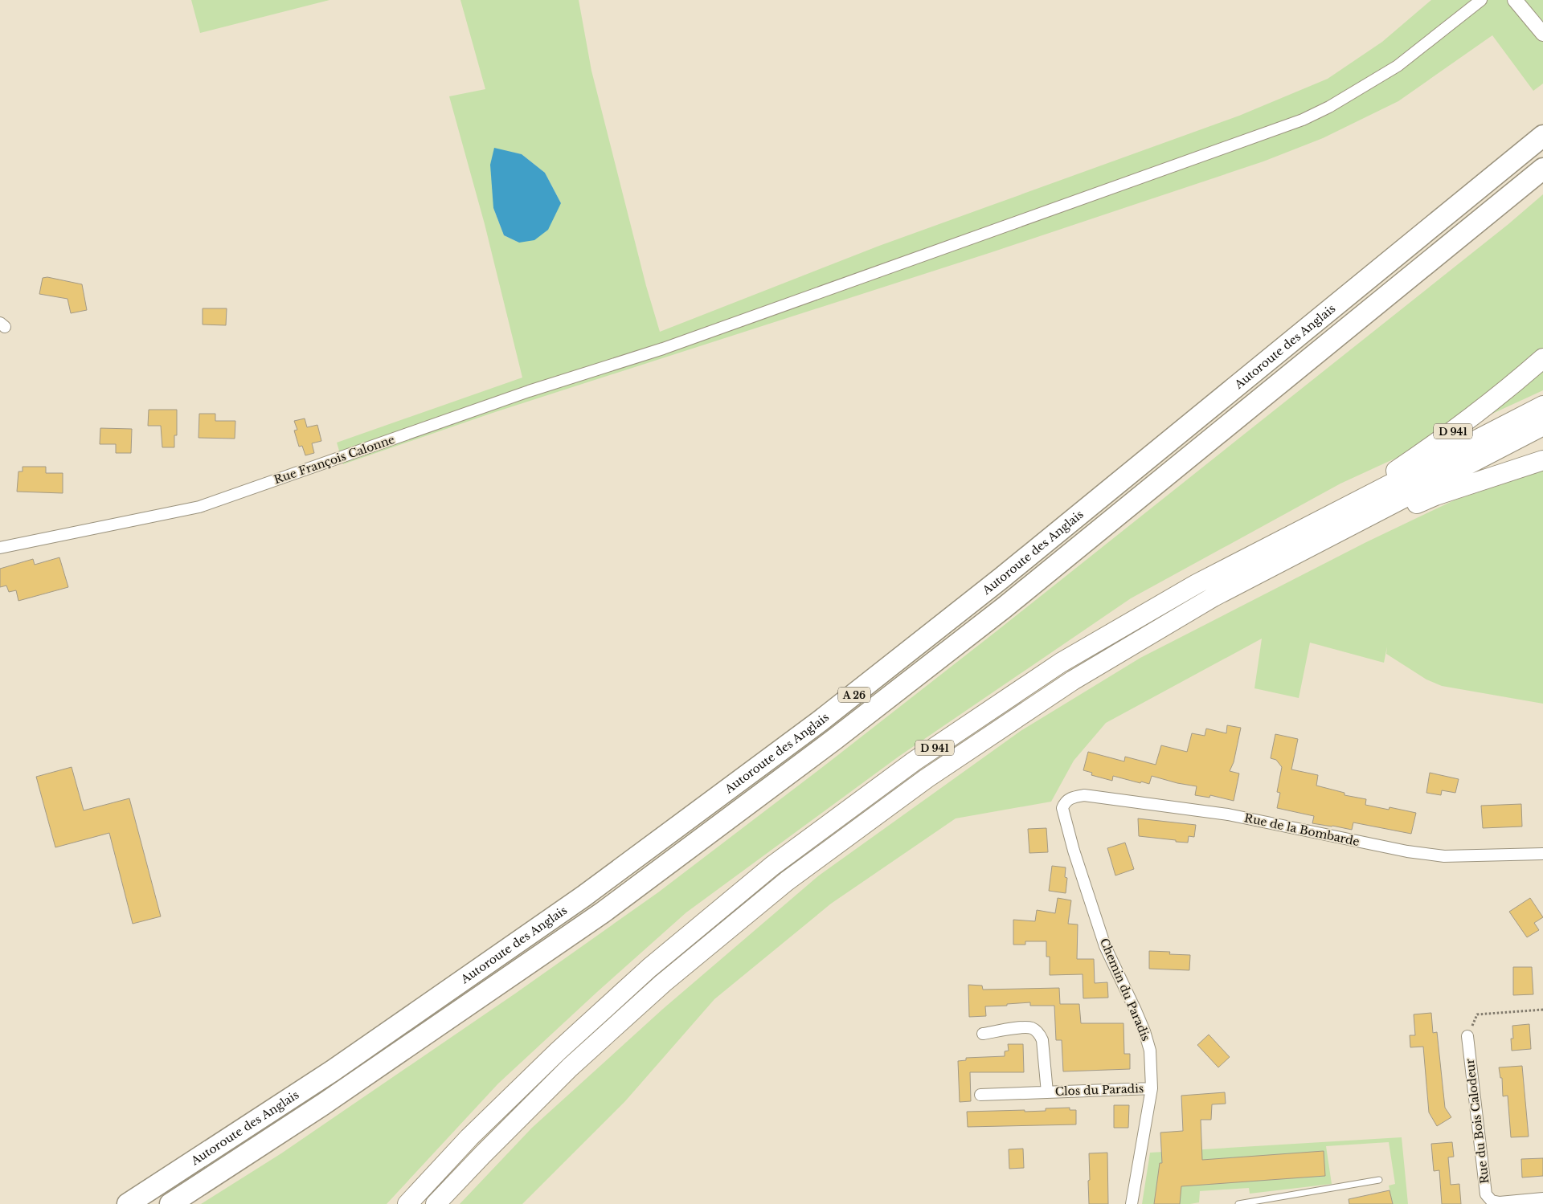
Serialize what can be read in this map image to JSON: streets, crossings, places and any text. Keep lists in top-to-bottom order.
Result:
{
  "streets": {
    "highway": ["Autoroute des Anglais", "D 941", "A 26"],
    "street": [
      "Rue François Calonne",
      "Rue de la Bombarde",
      "Chemin du Paradis",
      "Clos du Paradis",
      "Rue du Bois Calodeur"
    ]
  },
  "crossings": [
    ["Rue de la Bombarde", "Chemin du Paradis"],
    ["Chemin du Paradis", "Clos du Paradis"]
  ]
}
